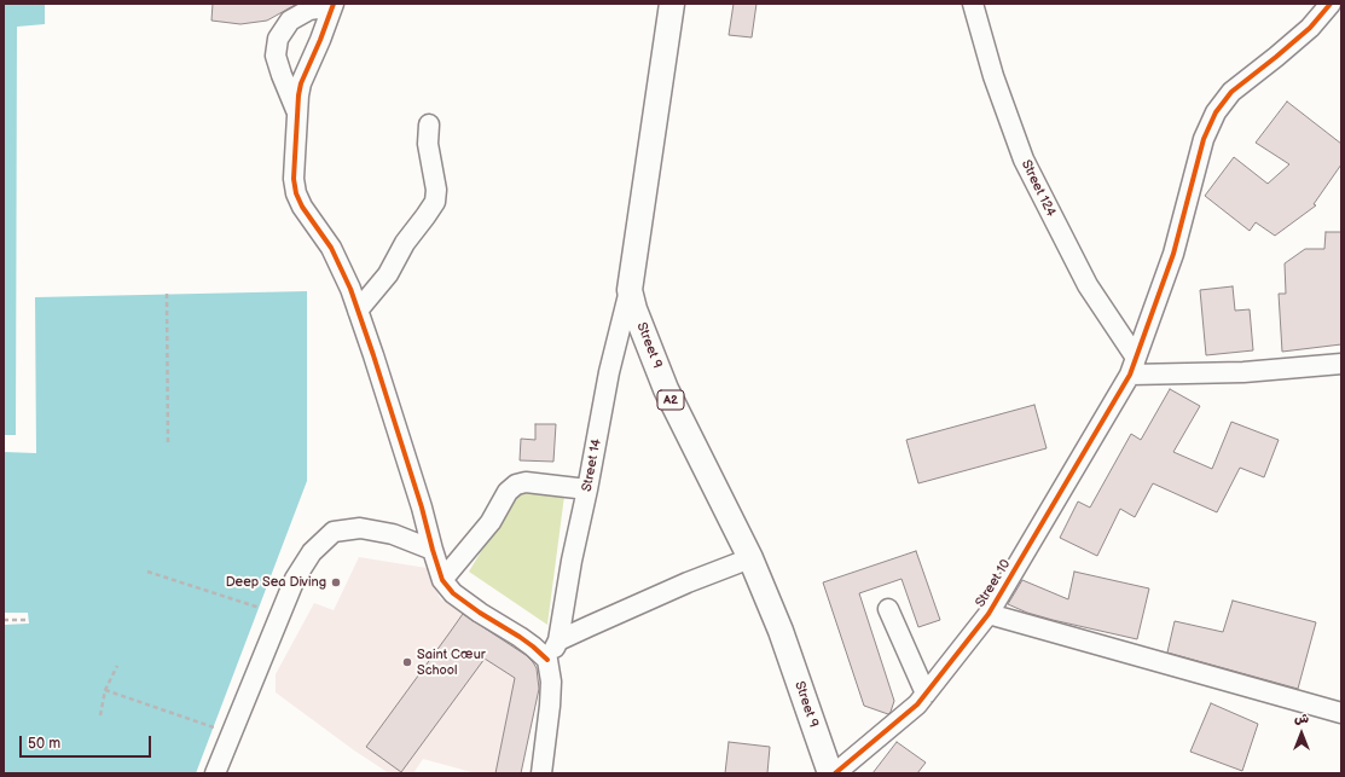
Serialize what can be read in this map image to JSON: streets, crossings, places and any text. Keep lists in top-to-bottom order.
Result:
{
  "streets": {
    "main road": ["Street 9", "A2"],
    "street": ["Street 124", "Street 14", "Street 10"]
  },
  "crossings": [
    ["Street 124", "Street 10"],
    ["Street 9", "Street 14"]
  ],
  "places": ["Deep Sea Diving", "Saint Cœur School"],
  "scale_bar": "50 m",
  "north": "top"
}
